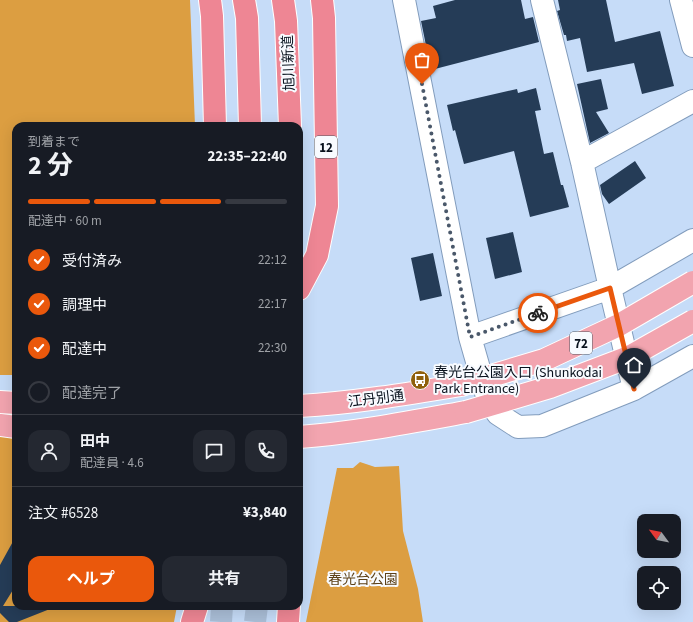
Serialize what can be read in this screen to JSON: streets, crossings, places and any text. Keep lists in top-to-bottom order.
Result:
{
  "streets": {
    "highway": ["旭川新道", "12"],
    "main road": ["72", "江丹別通"]
  },
  "parks": ["春光台公園"],
  "places": {
    "bus stop": ["春光台公園入口 (Shunkodai Park Entrance)"]
  },
  "north": "top left",
  "page": {
    "heading": ["2 分", "到着まで", "22:35–22:40"],
    "panel": [
      "田中",
      "配達員 · 4.6",
      "注文 #6528",
      "¥3,840"
    ],
    "bar": "配達中 · 60 m",
    "list": [
      ["受付済み", "22:12"],
      ["調理中", "22:17"],
      ["配達中", "22:30"],
      "配達完了"
    ],
    "buttons": ["ヘルプ", "共有"]
  }
}
